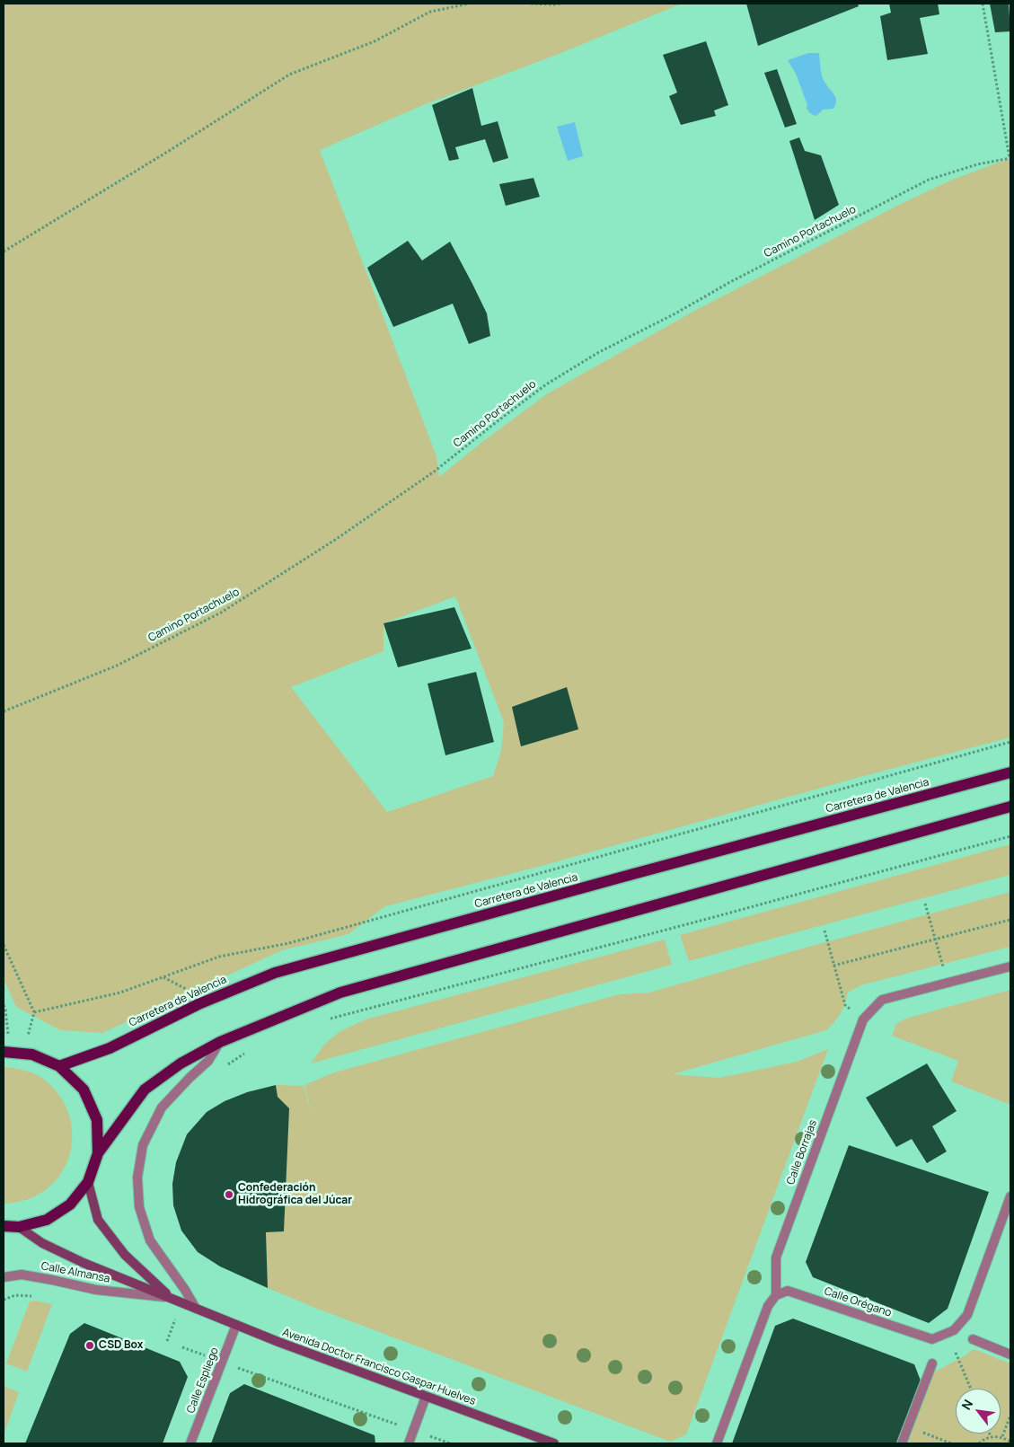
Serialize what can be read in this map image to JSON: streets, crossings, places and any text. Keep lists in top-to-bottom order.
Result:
{
  "streets": {
    "main road": ["Carretera de Valencia"],
    "street": [
      "Calle Borrajas",
      "Calle Almansa",
      "Calle Orégano",
      "Avenida Doctor Francisco Gaspar Huelves",
      "Calle Espliego"
    ],
    "path": ["Camino Portachuelo"]
  },
  "crossings": [
    ["Calle Borrajas", "Calle Orégano"],
    ["Calle Almansa", "Avenida Doctor Francisco Gaspar Huelves"],
    ["Avenida Doctor Francisco Gaspar Huelves", "Calle Espliego"]
  ],
  "places": ["Confederación Hidrográfica del Júcar", "CSD Box"],
  "north": "top left"
}
